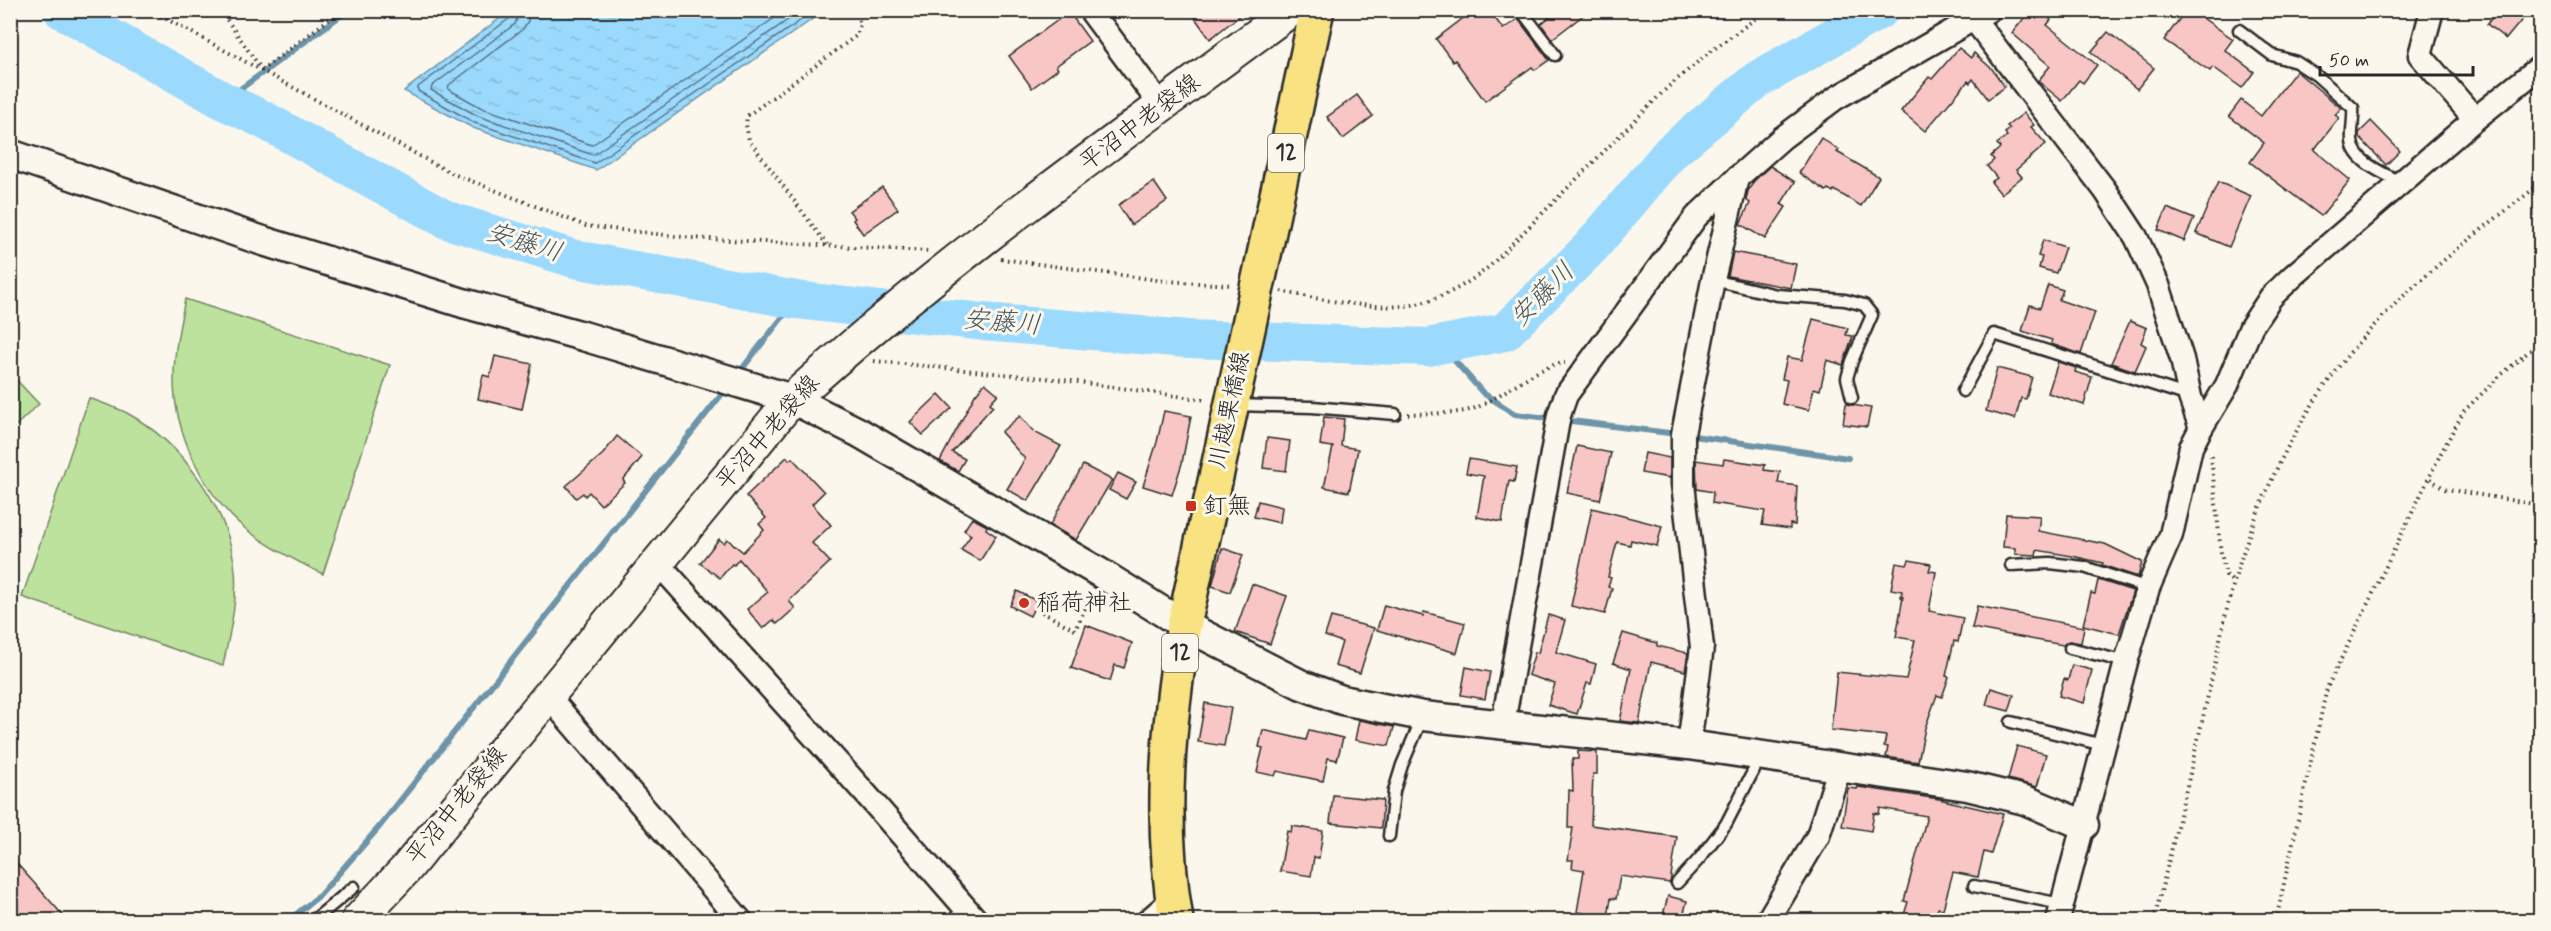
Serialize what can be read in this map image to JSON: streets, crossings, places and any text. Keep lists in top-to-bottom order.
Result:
{
  "streets": {
    "main road": ["平沼中老袋線", "12", "川越栗橋線"]
  },
  "water": ["安藤川"],
  "places": {
    "transit": ["釘無"],
    "other": ["稲荷神社"]
  },
  "scale_bar": "50 m"
}
